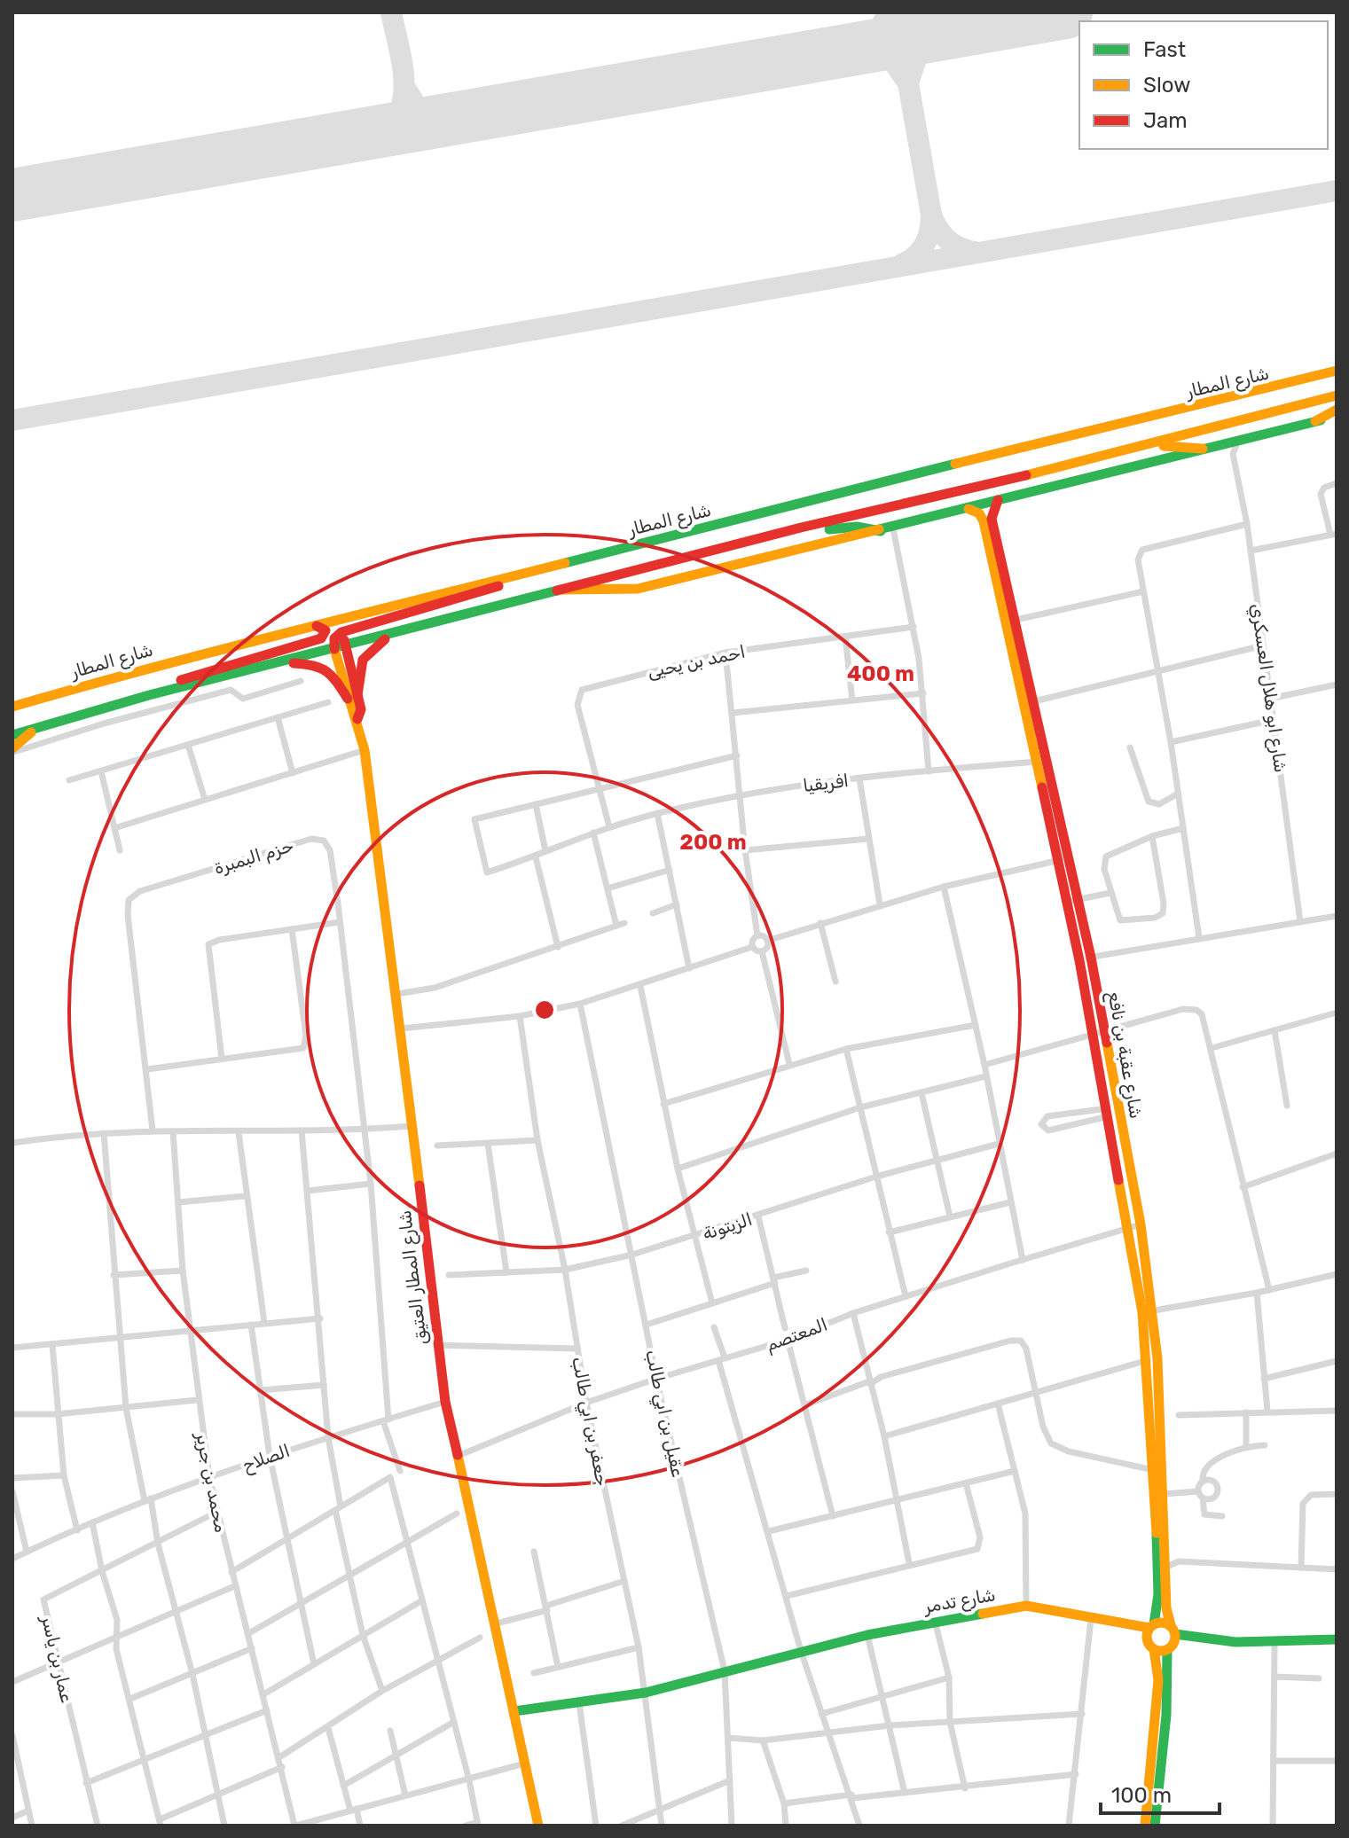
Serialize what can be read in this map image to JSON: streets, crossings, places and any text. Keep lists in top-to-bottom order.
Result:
{
  "streets": {
    "main road": [
      "شارع المطار",
      "شارع عقبة بن نافع",
      "شارع المطار العتيق",
      "شارع تدمر"
    ],
    "street": [
      "احمد بن يحيى",
      "شارع ابو هلال العسكري",
      "افريقيا",
      "حزم البمبرة",
      "الزيتونة",
      "المعتصم",
      "عقيل بن ابي طالب",
      "جعفر بن ابي طالب",
      "الصلاح",
      "محمد بن جرير",
      "عمار بن ياسر"
    ]
  },
  "crossings": [
    ["افريقيا", "شارع عقبة بن نافع"],
    ["حزم البمبرة", "الصلاح"],
    ["شارع عقبة بن نافع", "المعتصم"],
    ["شارع عقبة بن نافع", "شارع تدمر"],
    ["الزيتونة", "عقيل بن ابي طالب"],
    ["الزيتونة", "جعفر بن ابي طالب"],
    ["شارع المطار العتيق", "المعتصم"],
    ["شارع المطار العتيق", "الصلاح"],
    ["شارع المطار العتيق", "شارع تدمر"],
    ["المعتصم", "عقيل بن ابي طالب"],
    ["المعتصم", "جعفر بن ابي طالب"],
    ["عقيل بن ابي طالب", "شارع تدمر"],
    ["جعفر بن ابي طالب", "شارع تدمر"],
    ["الصلاح", "محمد بن جرير"],
    ["محمد بن جرير", "عمار بن ياسر"]
  ],
  "legend": ["Fast", "Slow", "Jam"],
  "scale_bar": "100 m",
  "rings": ["400 m", "200 m"]
}
